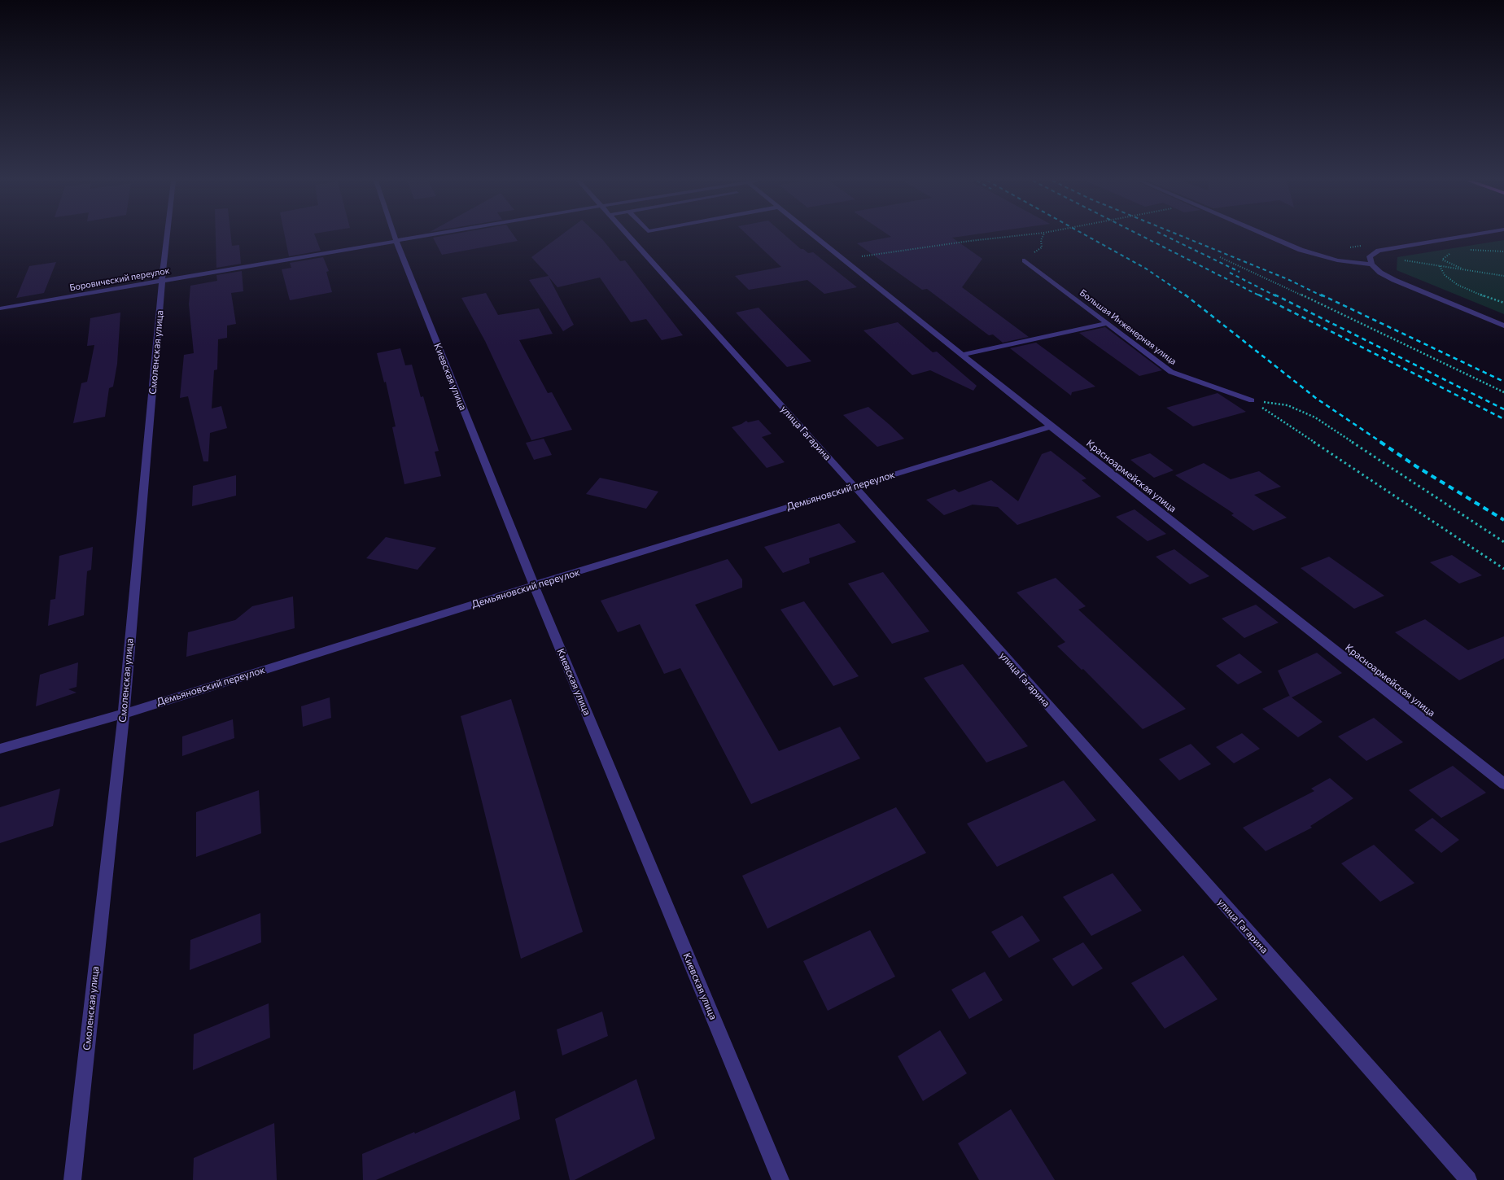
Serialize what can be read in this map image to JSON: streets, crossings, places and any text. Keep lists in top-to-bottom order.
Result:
{
  "streets": {
    "street": [
      "Боровический переулок",
      "Большая Инженерная улица",
      "Смоленская улица",
      "Киевская улица",
      "улица Гагарина",
      "Красноармейская улица",
      "Демьяновский переулок"
    ]
  },
  "crossings": [
    ["Боровический переулок", "Смоленская улица"],
    ["Боровический переулок", "Киевская улица"],
    ["Смоленская улица", "Демьяновский переулок"],
    ["Киевская улица", "Демьяновский переулок"],
    ["улица Гагарина", "Демьяновский переулок"],
    ["Красноармейская улица", "Демьяновский переулок"]
  ]
}
